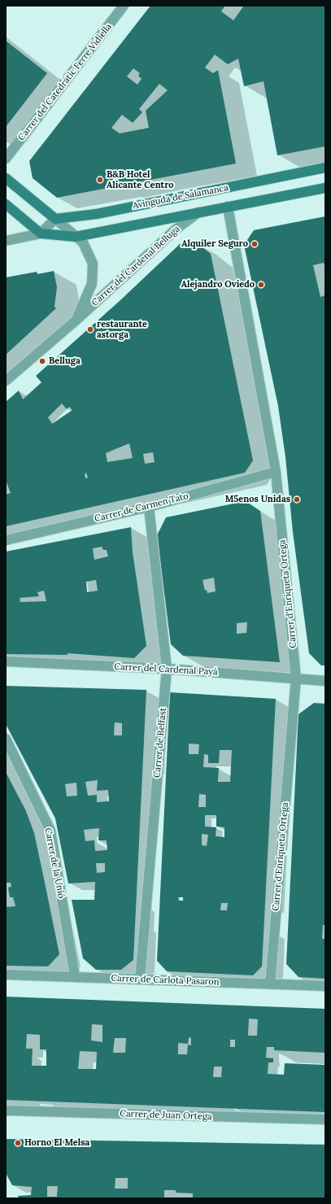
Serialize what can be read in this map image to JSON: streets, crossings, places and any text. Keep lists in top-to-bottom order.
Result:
{
  "streets": {
    "main road": ["Avinguda de Salamanca"],
    "street": [
      "Carrer del Catedràtic Ferre Vidiella",
      "Carrer del Cardenal Belluga",
      "Carrer de Carmen Tato",
      "Carrer d'Enriqueta Ortega",
      "Carrer del Cardenal Payá",
      "Carrer de Belfast",
      "Carrer de la Unió",
      "Carrer de Carlota Pasaron",
      "Carrer de Juan Ortega"
    ]
  },
  "crossings": [
    ["Avinguda de Salamanca", "Carrer del Cardenal Belluga"],
    ["Carrer de Carmen Tato", "Carrer d'Enriqueta Ortega"],
    ["Carrer de Carmen Tato", "Carrer de Belfast"],
    ["Carrer d'Enriqueta Ortega", "Carrer del Cardenal Payá"],
    ["Carrer d'Enriqueta Ortega", "Carrer de Carlota Pasaron"],
    ["Carrer del Cardenal Payá", "Carrer de Belfast"],
    ["Carrer de Belfast", "Carrer de Carlota Pasaron"],
    ["Carrer de la Unió", "Carrer de Carlota Pasaron"]
  ],
  "places": [
    "B&B Hotel Alicante Centro",
    "Alquiler Seguro",
    "Alejandro Oviedo",
    "restaurante astorga",
    "Belluga",
    "M5enos Unidas",
    "Horno El Melsa"
  ]
}
